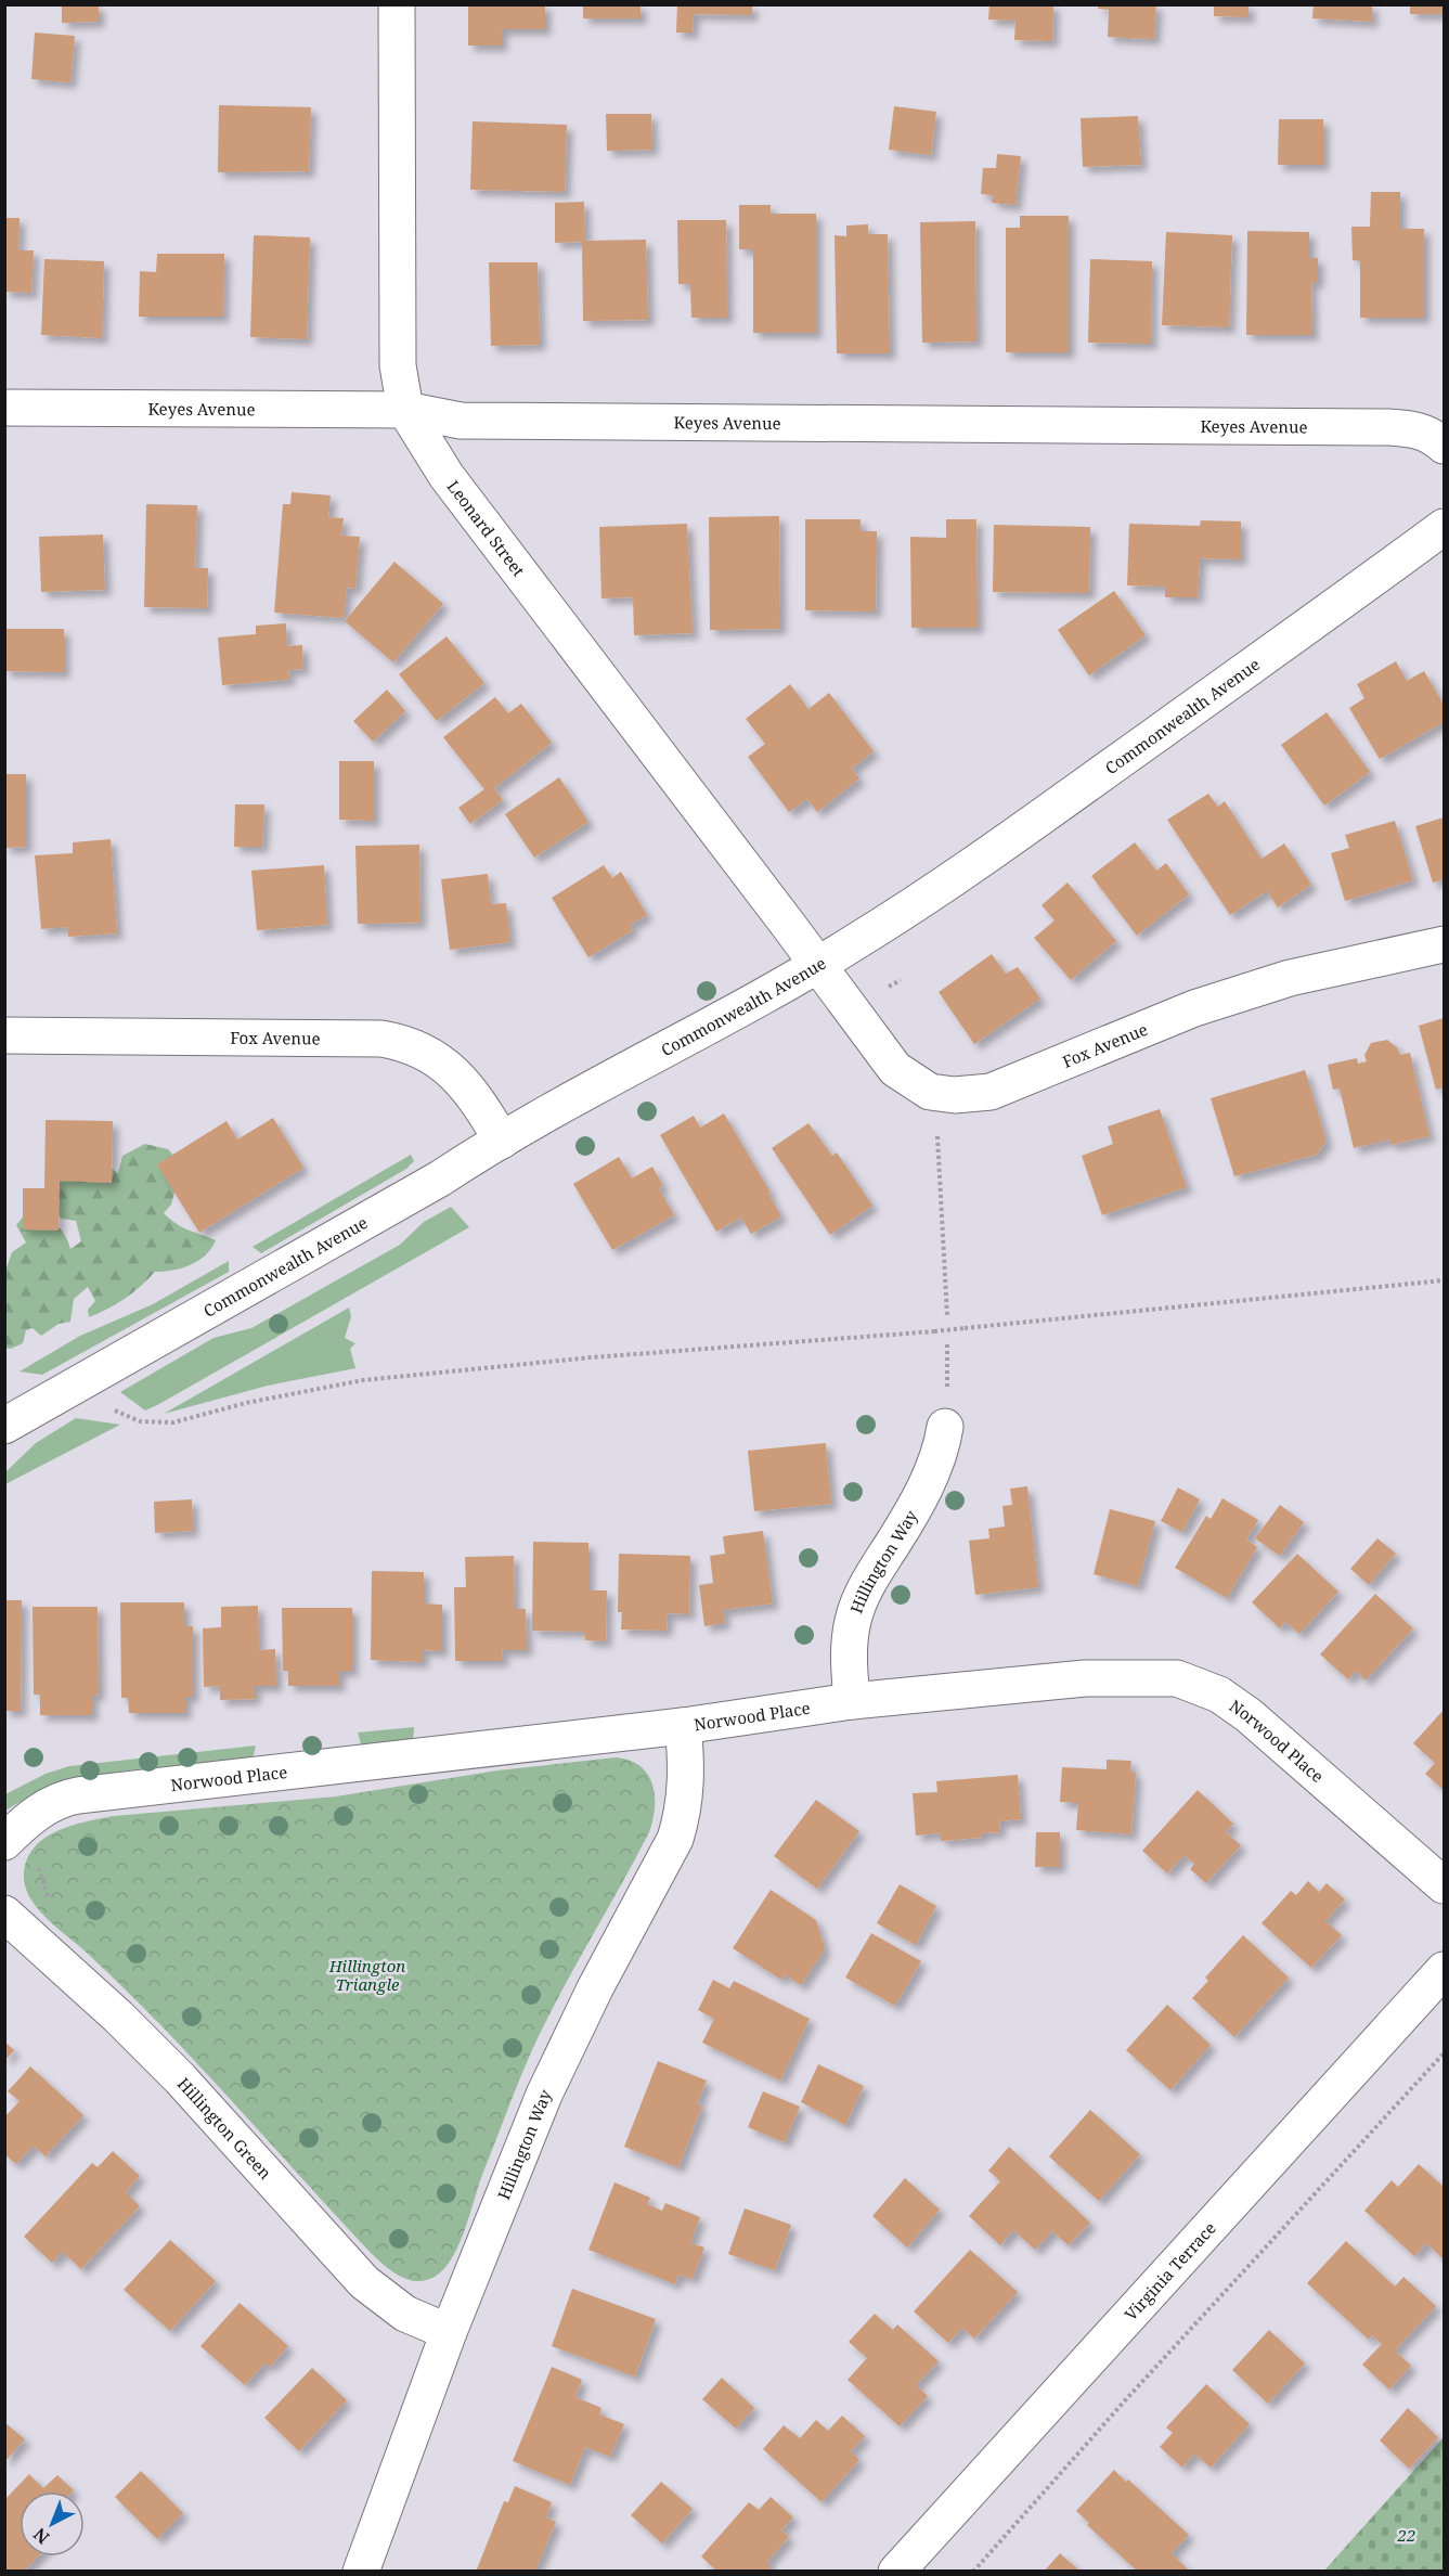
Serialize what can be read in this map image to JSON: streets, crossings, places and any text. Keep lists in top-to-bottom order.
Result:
{
  "streets": {
    "street": [
      "Keyes Avenue",
      "Leonard Street",
      "Commonwealth Avenue",
      "Fox Avenue",
      "Hillington Way",
      "Norwood Place",
      "Hillington Green",
      "Virginia Terrace"
    ]
  },
  "crossings": [
    ["Keyes Avenue", "Leonard Street"],
    ["Leonard Street", "Commonwealth Avenue"],
    ["Leonard Street", "Fox Avenue"],
    ["Commonwealth Avenue", "Fox Avenue"],
    ["Hillington Way", "Norwood Place"],
    ["Hillington Way", "Hillington Green"]
  ],
  "parks": ["Hillington Triangle", "22"],
  "north": "bottom left"
}
